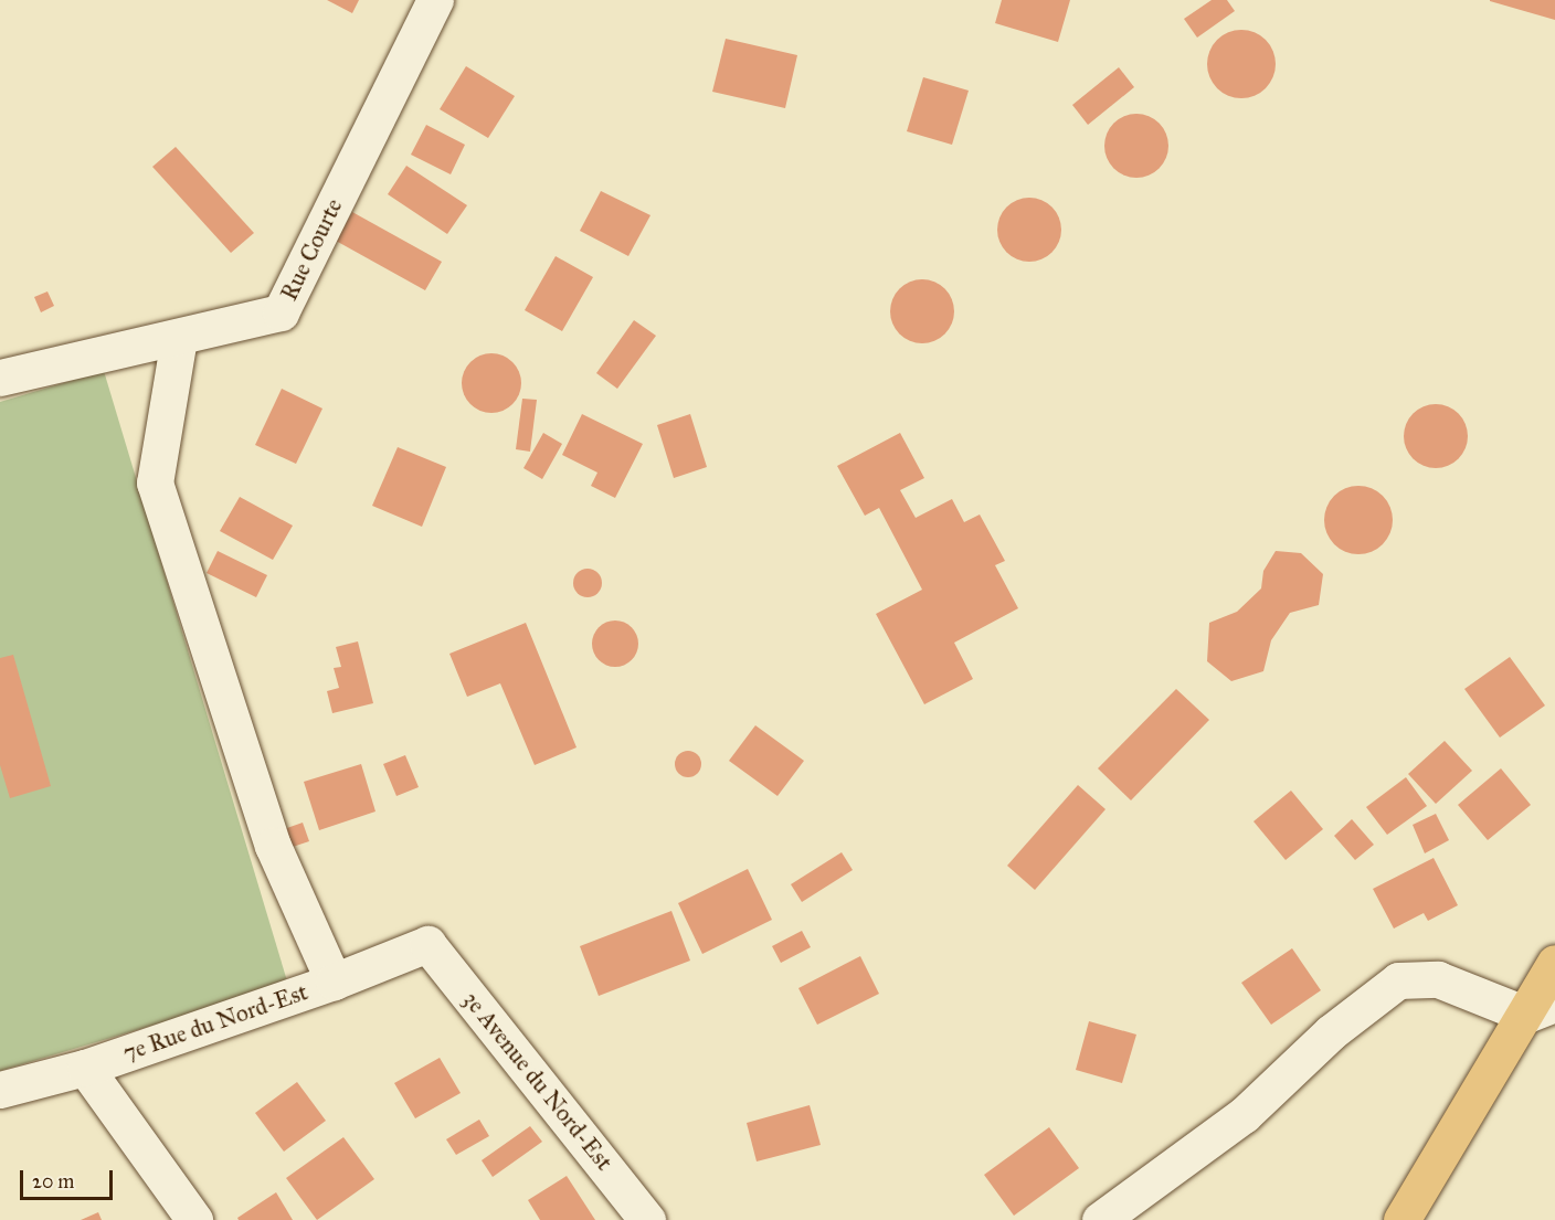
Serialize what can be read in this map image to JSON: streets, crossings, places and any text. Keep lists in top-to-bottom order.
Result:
{
  "streets": {
    "street": ["Rue Courte", "7e Rue du Nord-Est", "3e Avenue du Nord-Est"]
  },
  "crossings": [
    ["7e Rue du Nord-Est", "3e Avenue du Nord-Est"]
  ],
  "scale_bar": "20 m"
}
